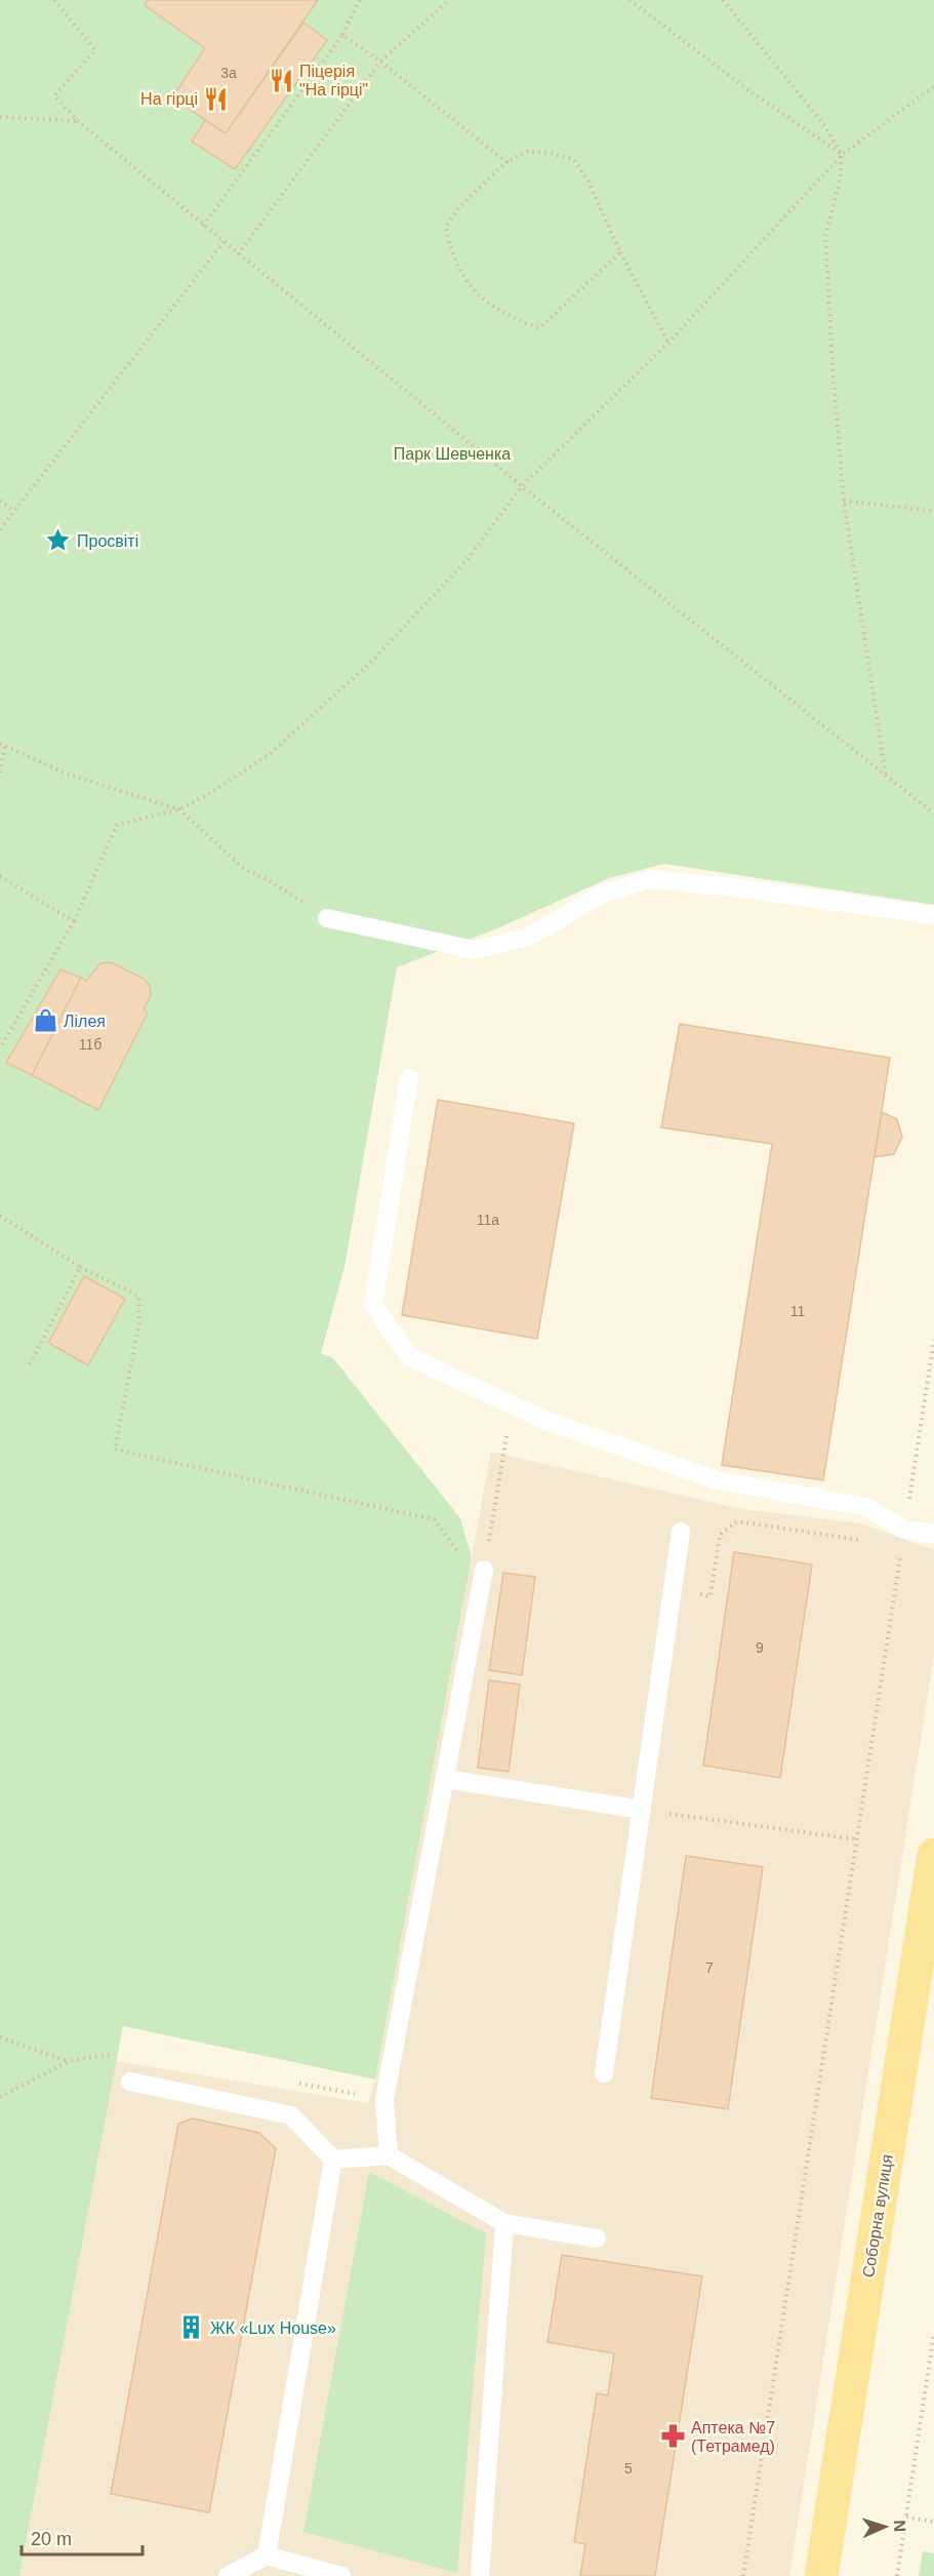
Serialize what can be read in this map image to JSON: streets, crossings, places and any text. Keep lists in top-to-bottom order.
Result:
{
  "streets": {
    "main road": ["Соборна вулиця"]
  },
  "parks": ["Парк Шевченка"],
  "places": {
    "restaurant": ["Піцерія \"На гірці\"", "На гірці"],
    "place": ["Просвіті"],
    "shop": ["Лілея"],
    "building": ["ЖК «Lux House»"],
    "pharmacy": ["Аптека №7 (Тетрамед)"]
  },
  "house_numbers": [
    "3а",
    "11б",
    "11а",
    "11",
    "9",
    "7",
    "5"
  ],
  "scale_bar": "20 m",
  "north": "right"
}
